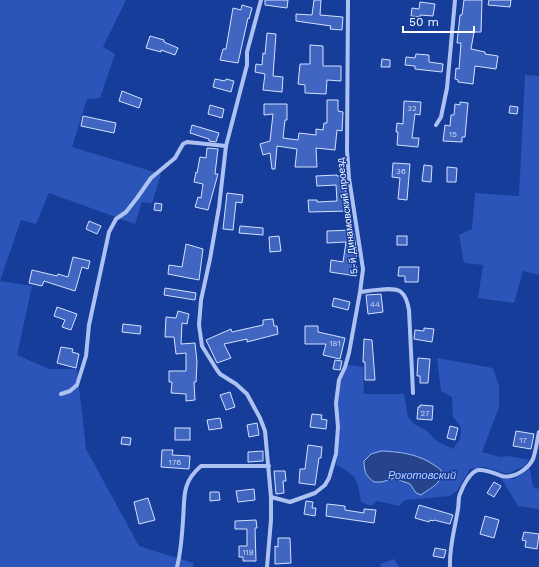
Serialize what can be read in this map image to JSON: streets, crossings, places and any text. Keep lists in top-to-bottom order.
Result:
{
  "streets": {
    "street": ["5-й Динамовский проезд"]
  },
  "water": ["Рокотовский"],
  "house_numbers": [
    "32",
    "15",
    "36",
    "44",
    "181",
    "27",
    "17",
    "176",
    "119"
  ],
  "scale_bar": "50 m"
}
